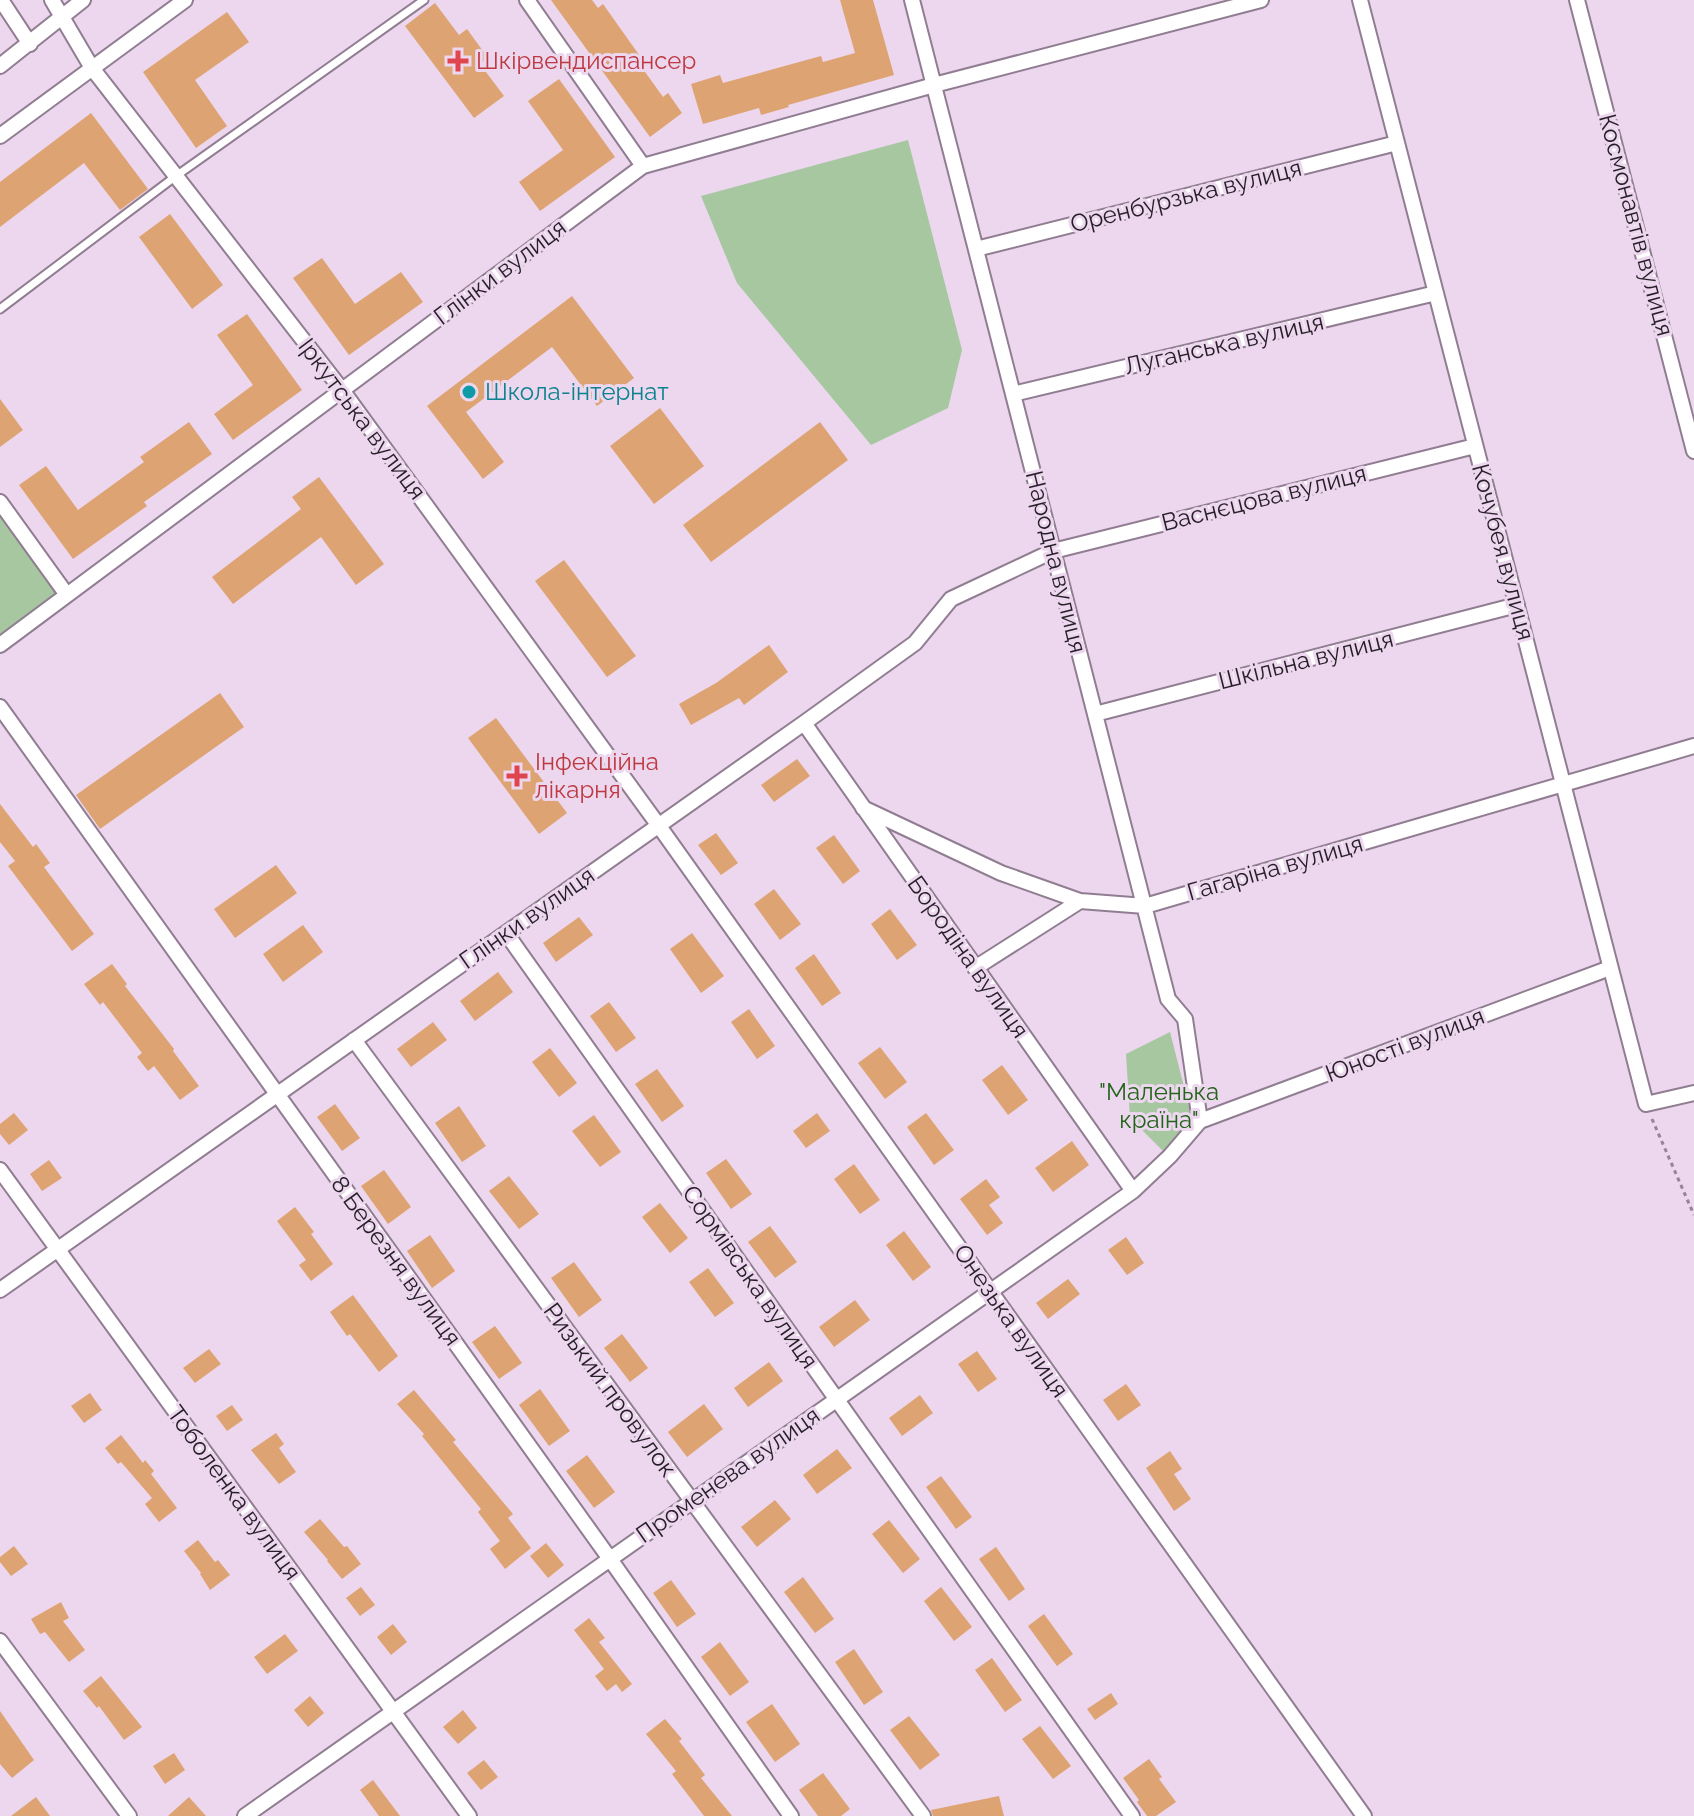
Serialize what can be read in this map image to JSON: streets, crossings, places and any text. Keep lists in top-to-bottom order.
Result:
{
  "streets": {
    "street": [
      "Оренбурзька вулиця",
      "Космонавтів вулиця",
      "Глінки вулиця",
      "Луганська вулиця",
      "Іркутська вулиця",
      "Васнєцова вулиця",
      "Кочубея вулиця",
      "Народна вулиця",
      "Шкільна вулиця",
      "Гагаріна вулиця",
      "Бородіна вулиця",
      "Юності вулиця",
      "8 Березня вулиця",
      "Сормівська вулиця",
      "Онезька вулиця",
      "Ризький провулок",
      "Променева вулиця",
      "Тоболенка вулиця"
    ]
  },
  "crossings": [
    ["Оренбурзька вулиця", "Кочубея вулиця"],
    ["Оренбурзька вулиця", "Народна вулиця"],
    ["Глінки вулиця", "Іркутська вулиця"],
    ["Глінки вулиця", "Васнєцова вулиця"],
    ["Глінки вулиця", "Народна вулиця"],
    ["Глінки вулиця", "Бородіна вулиця"],
    ["Глінки вулиця", "8 Березня вулиця"],
    ["Глінки вулиця", "Сормівська вулиця"],
    ["Глінки вулиця", "Онезька вулиця"],
    ["Глінки вулиця", "Ризький провулок"],
    ["Глінки вулиця", "Тоболенка вулиця"],
    ["Луганська вулиця", "Кочубея вулиця"],
    ["Луганська вулиця", "Народна вулиця"],
    ["Іркутська вулиця", "Онезька вулиця"],
    ["Васнєцова вулиця", "Кочубея вулиця"],
    ["Васнєцова вулиця", "Народна вулиця"],
    ["Кочубея вулиця", "Шкільна вулиця"],
    ["Кочубея вулиця", "Гагаріна вулиця"],
    ["Кочубея вулиця", "Юності вулиця"],
    ["Народна вулиця", "Шкільна вулиця"],
    ["Народна вулиця", "Гагаріна вулиця"],
    ["Народна вулиця", "Юності вулиця"],
    ["Народна вулиця", "Променева вулиця"],
    ["Гагаріна вулиця", "Бородіна вулиця"],
    ["Бородіна вулиця", "Променева вулиця"],
    ["Юності вулиця", "Променева вулиця"],
    ["8 Березня вулиця", "Променева вулиця"],
    ["Сормівська вулиця", "Променева вулиця"],
    ["Онезька вулиця", "Променева вулиця"],
    ["Ризький провулок", "Променева вулиця"],
    ["Променева вулиця", "Тоболенка вулиця"]
  ],
  "parks": ["\"Маленька країна\""],
  "places": {
    "health": ["Шкірвендиспансер", "Інфекційна лікарня"],
    "other": ["Школа-інтернат"]
  }
}
